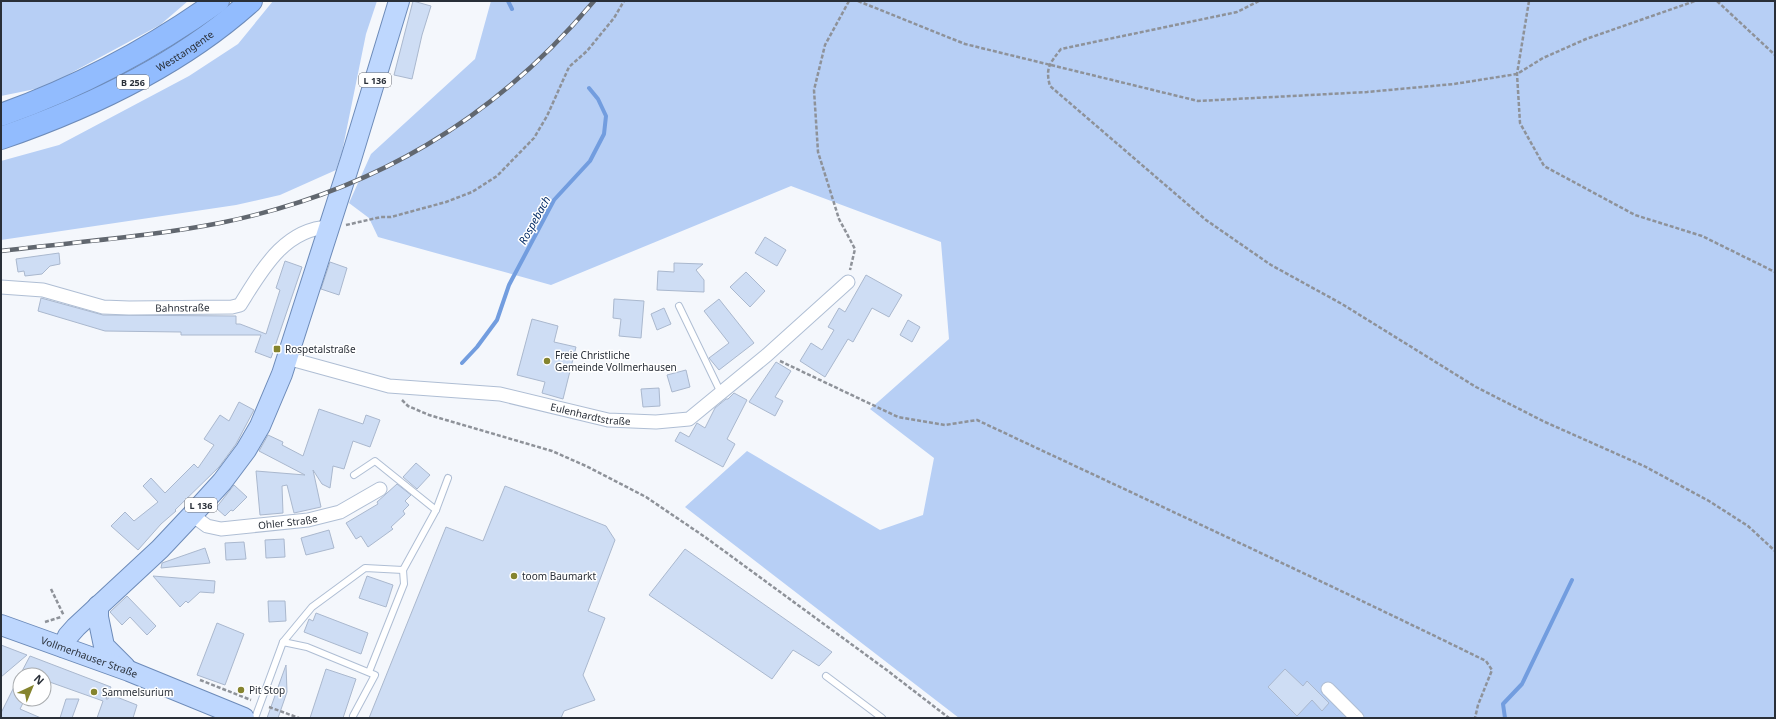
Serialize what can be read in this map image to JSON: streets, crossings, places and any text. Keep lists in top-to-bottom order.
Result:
{
  "streets": {
    "highway": ["Westtangente", "B 256"],
    "main road": ["L 136", "Vollmerhauser Straße"],
    "street": ["Bahnstraße", "Eulenhardtstraße", "Ohler Straße"]
  },
  "crossings": [
    ["L 136", "Bahnstraße"],
    ["L 136", "Eulenhardtstraße"],
    ["L 136", "Ohler Straße"],
    ["L 136", "Vollmerhauser Straße"]
  ],
  "water": ["Rospebach"],
  "places": {
    "transit": ["Rospetalstraße"],
    "other": [
      "Freie Christliche Gemeinde Vollmerhausen",
      "toom Baumarkt",
      "Pit Stop",
      "Sammelsurium"
    ]
  },
  "north": "top right"
}
